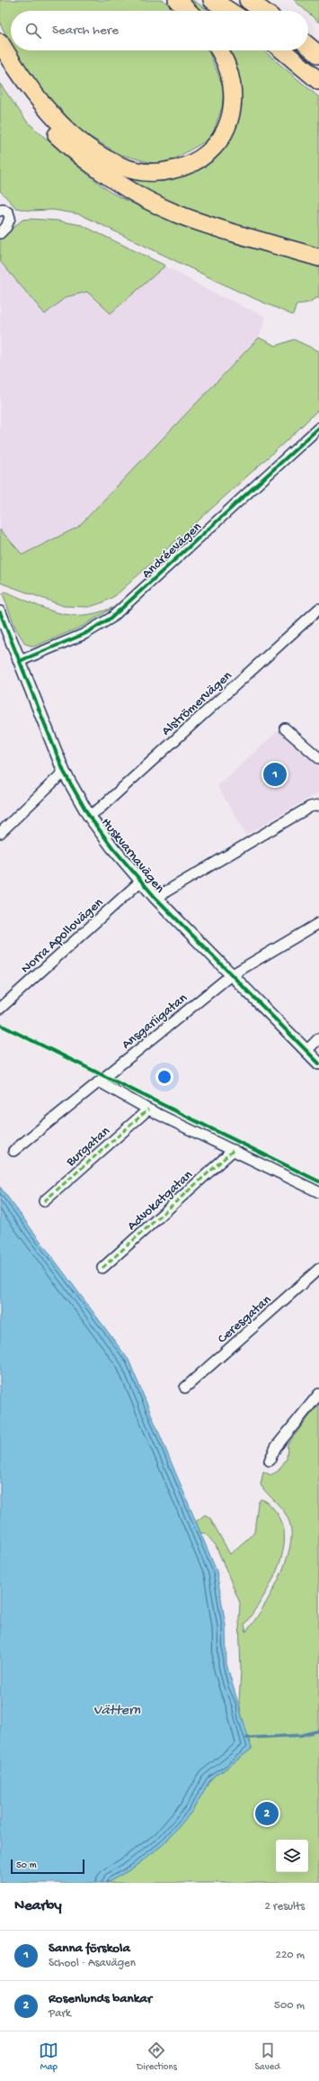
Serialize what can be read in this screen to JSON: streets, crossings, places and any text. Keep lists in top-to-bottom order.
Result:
{
  "streets": {
    "street": [
      "Andréevägen",
      "Alströmervägen",
      "Huskvarnavägen",
      "Norra Apollovägen",
      "Ansgariigatan",
      "Burgatan",
      "Advokatgatan",
      "Ceresgatan"
    ]
  },
  "crossings": [
    ["Andréevägen", "Huskvarnavägen"],
    ["Alströmervägen", "Huskvarnavägen"],
    ["Huskvarnavägen", "Norra Apollovägen"],
    ["Huskvarnavägen", "Ansgariigatan"]
  ],
  "water": ["Vättern"],
  "scale_bar": "50 m",
  "page": {
    "search": "Search here",
    "pins": ["1", "2"],
    "scale": "50 m",
    "heading": ["Nearby", "2 results"],
    "list": [
      {
        "mark": "1",
        "name": "Sanna förskola",
        "note": "School · Asavägen",
        "value": "220 m"
      },
      {
        "mark": "2",
        "name": "Rosenlunds bankar",
        "note": "Park",
        "value": "500 m"
      }
    ],
    "nav": ["Map", "Directions", "Saved"]
  }
}
